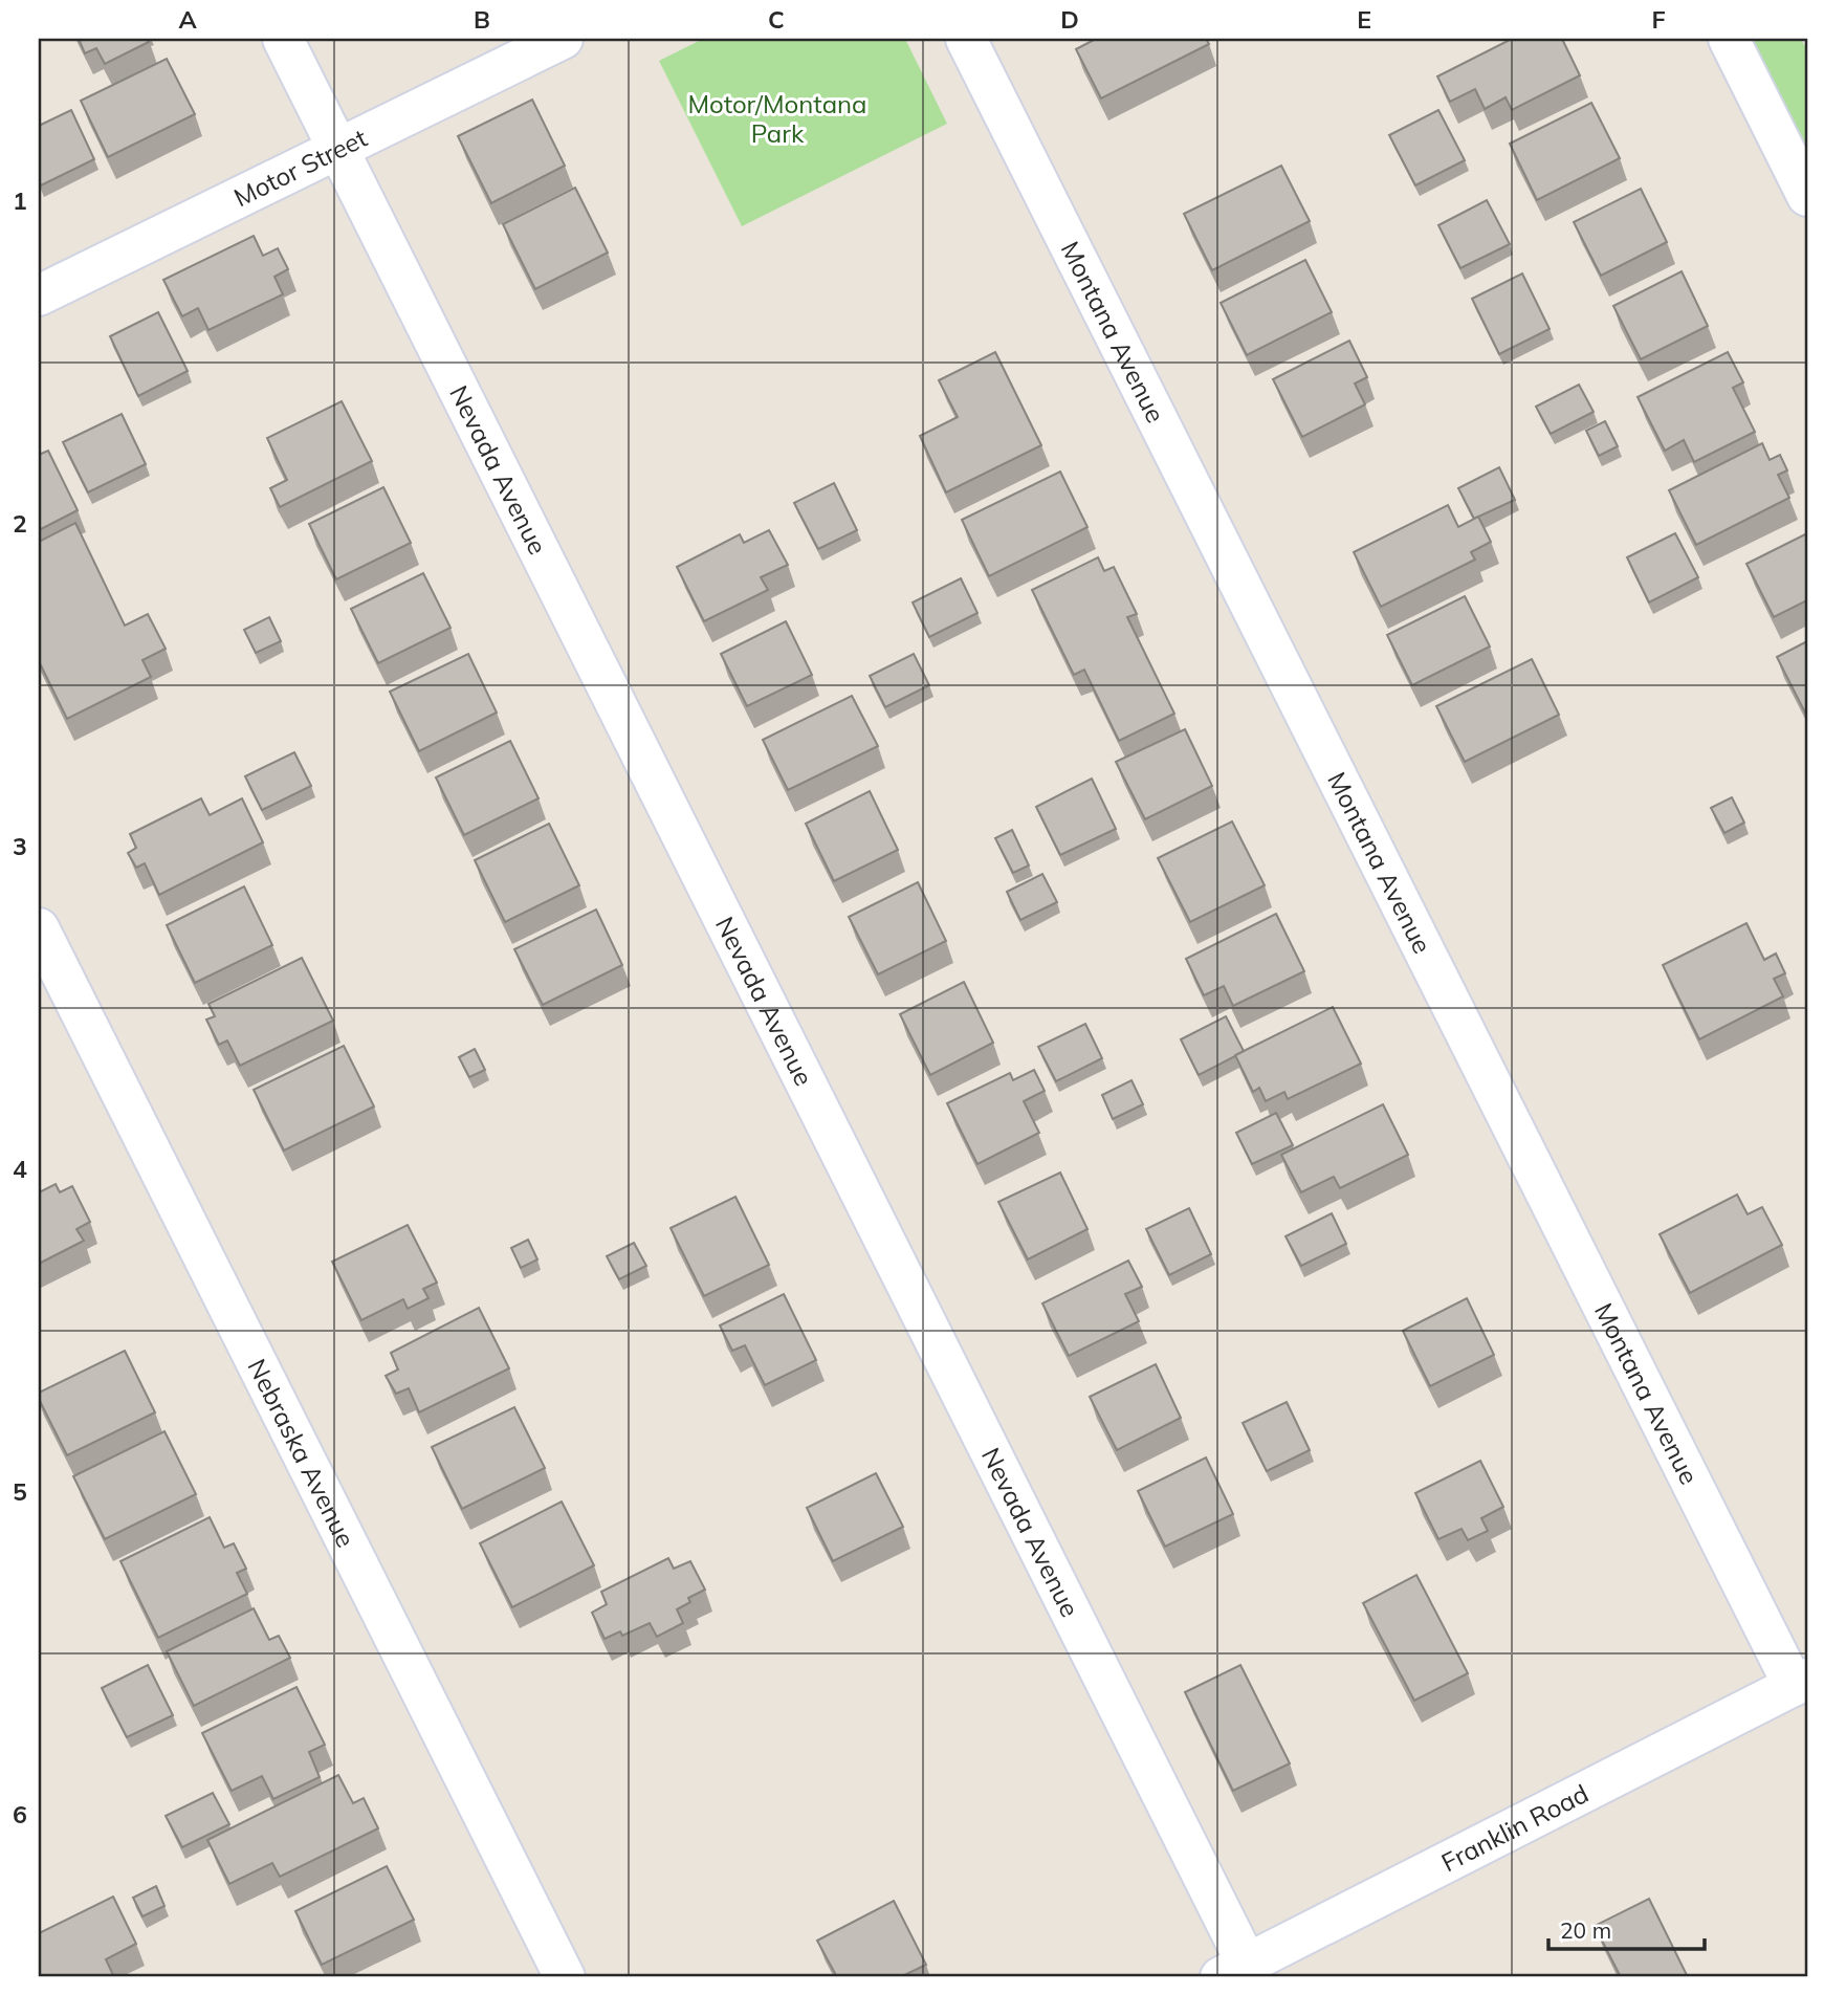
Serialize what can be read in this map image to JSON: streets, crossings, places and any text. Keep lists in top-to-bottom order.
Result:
{
  "streets": {
    "street": [
      "Motor Street",
      "Montana Avenue",
      "Nevada Avenue",
      "Nebraska Avenue",
      "Franklin Road"
    ]
  },
  "crossings": [
    ["Motor Street", "Nevada Avenue"],
    ["Montana Avenue", "Franklin Road"],
    ["Nevada Avenue", "Franklin Road"]
  ],
  "parks": ["Motor/Montana Park"],
  "scale_bar": "20 m",
  "grid": {
    "columns": [
      "A",
      "B",
      "C",
      "D",
      "E",
      "F"
    ],
    "rows": [
      "1",
      "2",
      "3",
      "4",
      "5",
      "6"
    ]
  }
}
